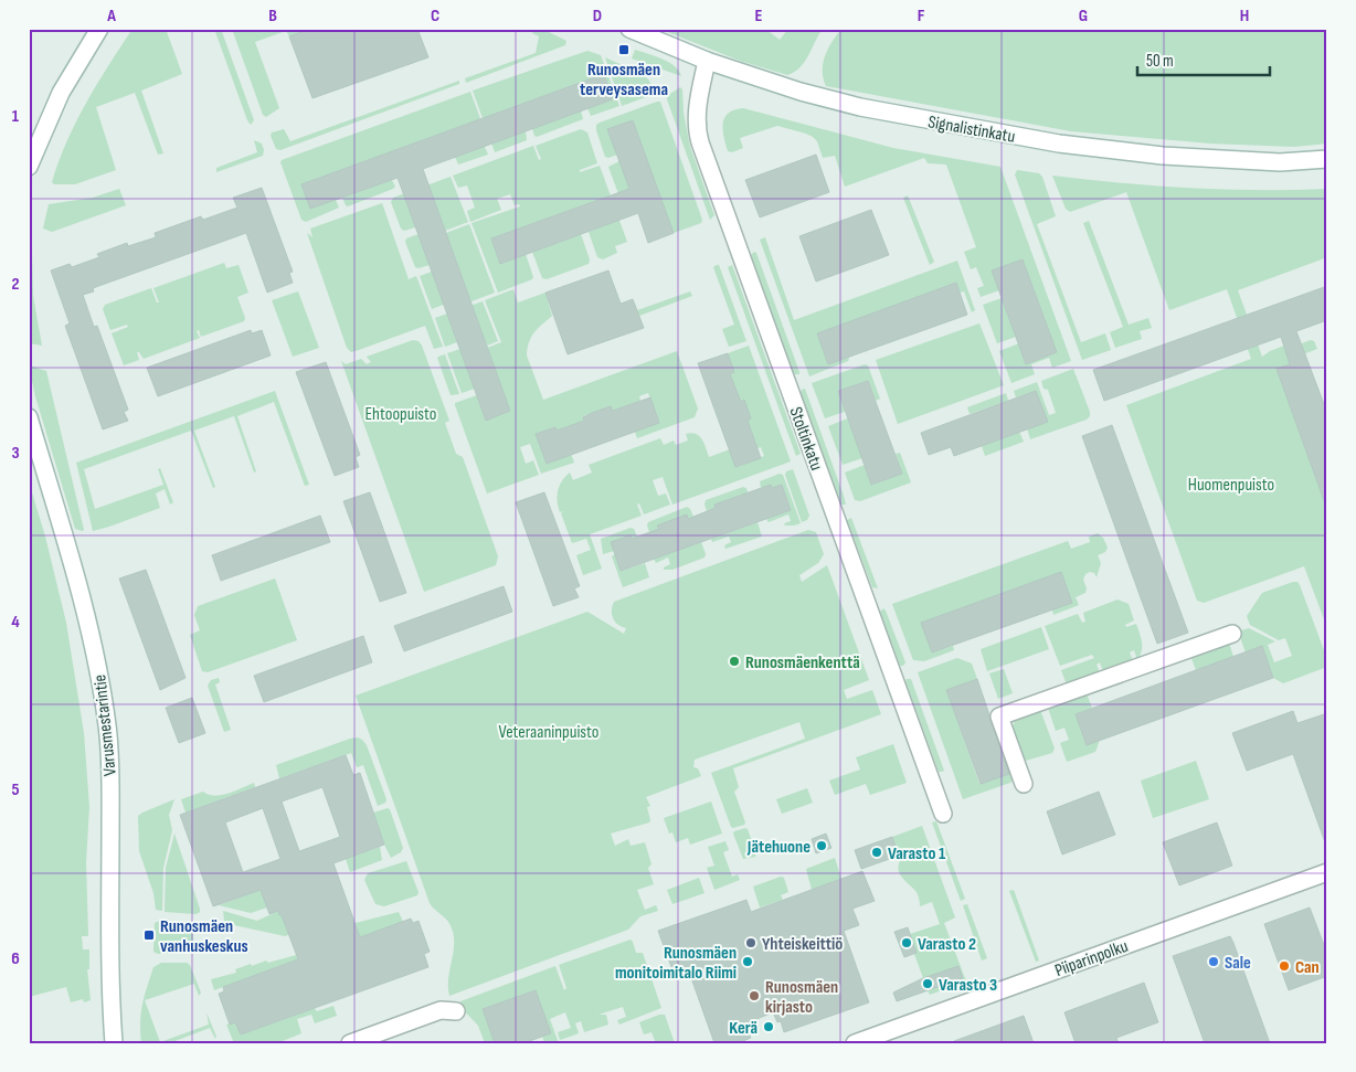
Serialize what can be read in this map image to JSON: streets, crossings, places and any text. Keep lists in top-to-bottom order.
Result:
{
  "streets": {
    "street": [
      "Signalistinkatu",
      "Stoltinkatu",
      "Varusmestarintie",
      "Piiparinpolku"
    ]
  },
  "crossings": [
    ["Signalistinkatu", "Stoltinkatu"]
  ],
  "parks": ["Ehtoopuisto", "Huomenpuisto", "Veteraaninpuisto"],
  "places": {
    "transit": ["Runosmäen terveysasema", "Runosmäen vanhuskeskus"],
    "other": [
      "Runosmäenkenttä",
      "Jätehuone",
      "Varasto 1",
      "Yhteiskeittiö",
      "Varasto 2",
      "Runosmäen monitoimitalo Riimi",
      "Sale",
      "Can",
      "Varasto 3",
      "Runosmäen kirjasto",
      "Kerä"
    ]
  },
  "scale_bar": "50 m",
  "grid": {
    "columns": [
      "A",
      "B",
      "C",
      "D",
      "E",
      "F",
      "G",
      "H"
    ],
    "rows": [
      "1",
      "2",
      "3",
      "4",
      "5",
      "6"
    ]
  }
}
